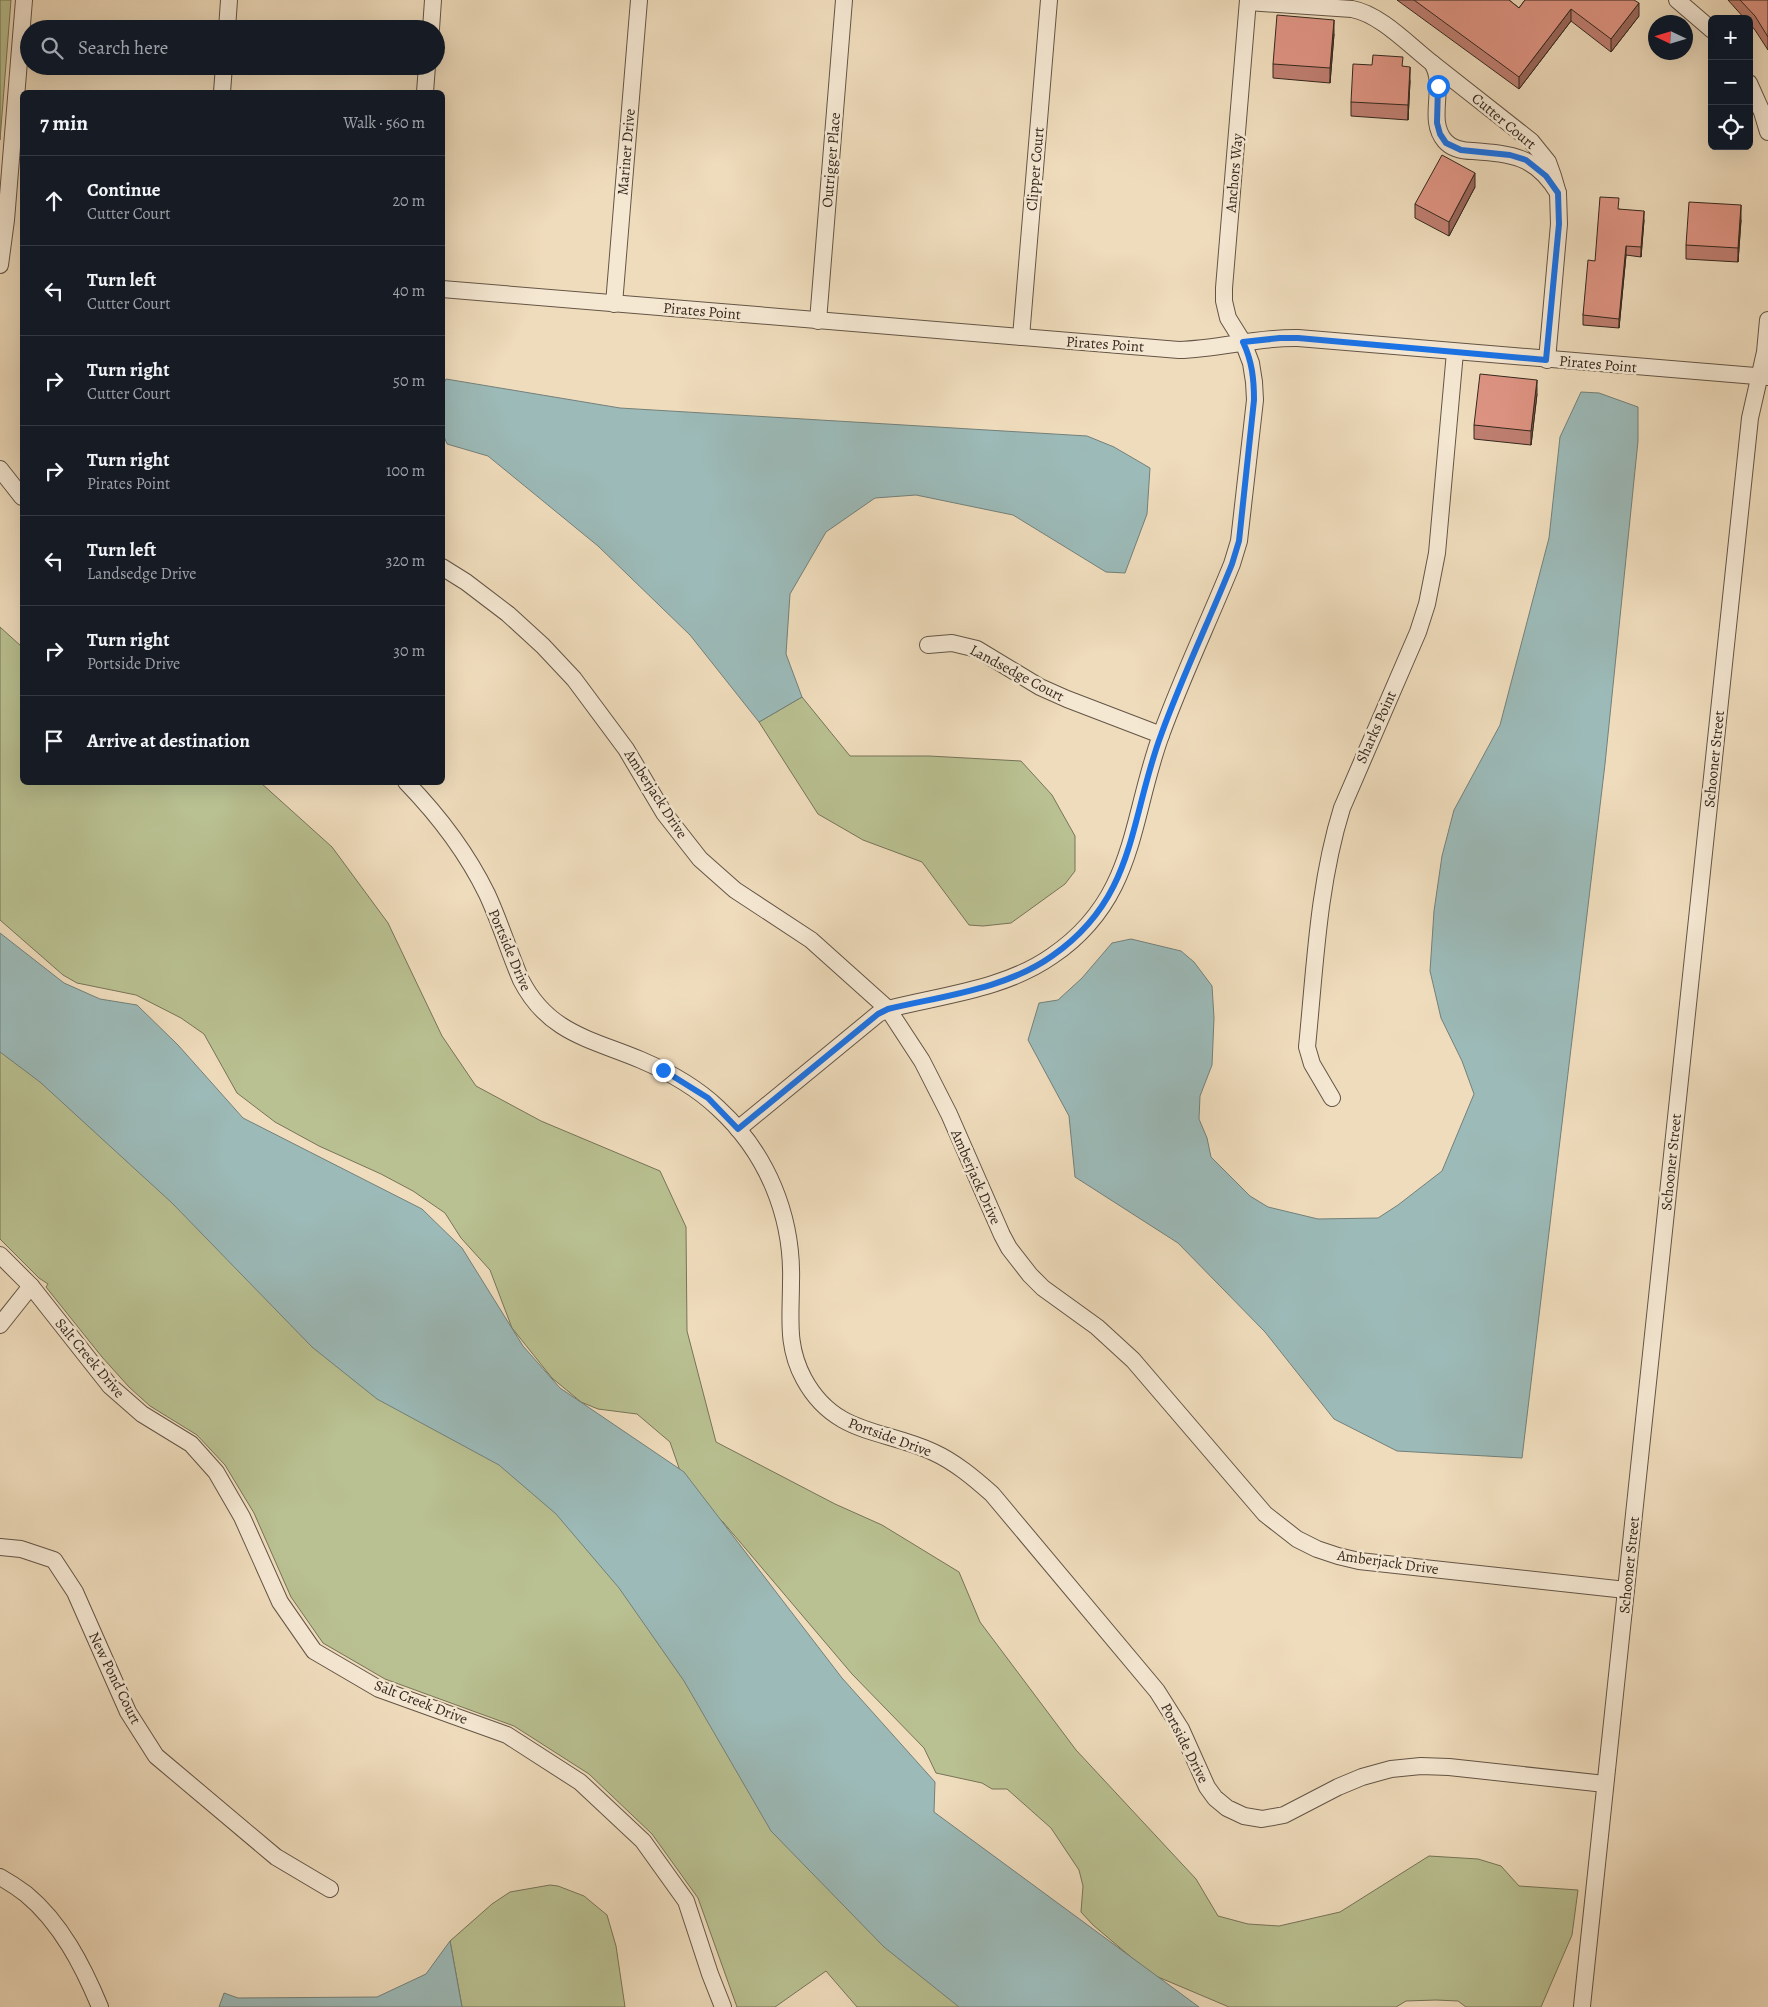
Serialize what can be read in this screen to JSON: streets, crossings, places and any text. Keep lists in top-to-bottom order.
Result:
{
  "streets": {
    "street": [
      "Cutter Court",
      "Mariner Drive",
      "Outrigger Place",
      "Clipper Court",
      "Anchors Way",
      "Pirates Point",
      "Landsedge Court",
      "Sharks Point",
      "Schooner Street",
      "Amberjack Drive",
      "Portside Drive",
      "Salt Creek Drive",
      "New Pond Court"
    ]
  },
  "crossings": [
    ["Cutter Court", "Anchors Way"],
    ["Cutter Court", "Pirates Point"],
    ["Mariner Drive", "Pirates Point"],
    ["Outrigger Place", "Pirates Point"],
    ["Clipper Court", "Pirates Point"],
    ["Anchors Way", "Pirates Point"],
    ["Anchors Way", "Landsedge Court"],
    ["Anchors Way", "Amberjack Drive"],
    ["Pirates Point", "Sharks Point"],
    ["Pirates Point", "Schooner Street"],
    ["Schooner Street", "Amberjack Drive"],
    ["Schooner Street", "Portside Drive"]
  ],
  "north": "left",
  "page": {
    "map_buttons": ["+", "−"],
    "search": "Search here",
    "heading": ["7 min", "Walk · 560 m"],
    "list": [
      ["Continue", "Cutter Court", "20 m"],
      ["Turn left", "Cutter Court", "40 m"],
      ["Turn right", "Cutter Court", "50 m"],
      ["Turn right", "Pirates Point", "100 m"],
      ["Turn left", "Landsedge Drive", "320 m"],
      ["Turn right", "Portside Drive", "30 m"],
      "Arrive at destination"
    ]
  }
}
